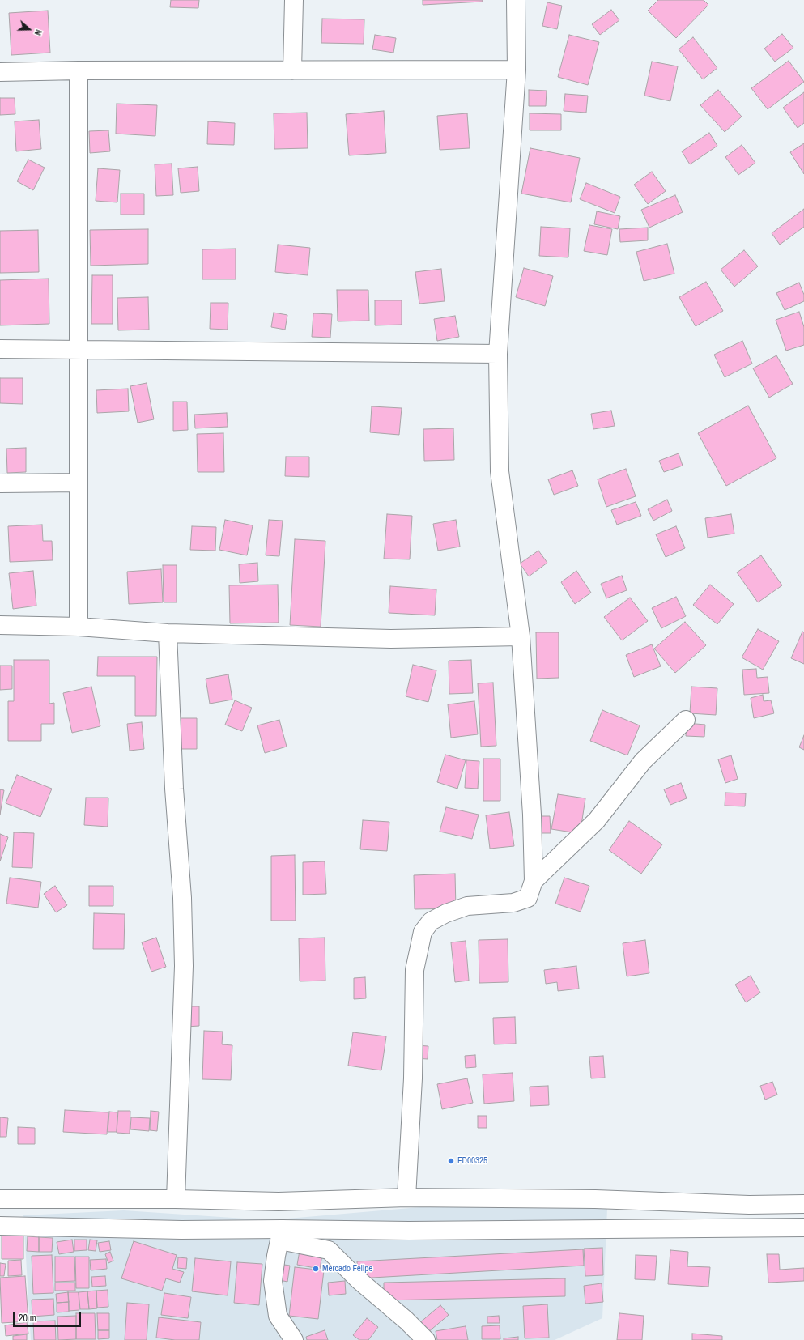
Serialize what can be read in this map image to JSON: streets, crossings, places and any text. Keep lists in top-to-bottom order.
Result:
{
  "places": ["FD00325", "Mercado Felipe"],
  "scale_bar": "20 m",
  "north": "right"
}
